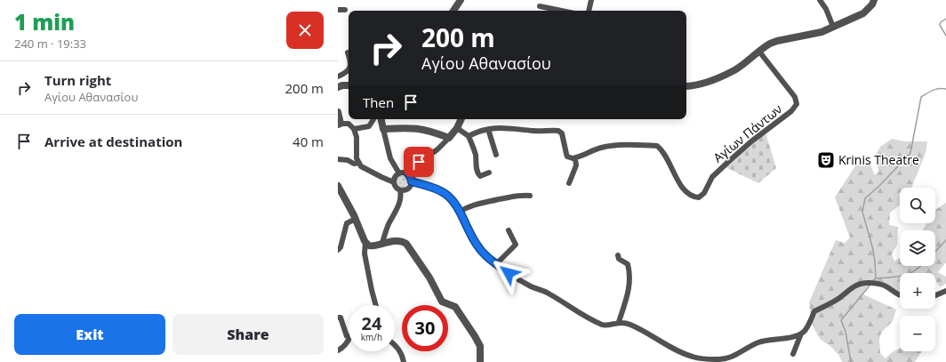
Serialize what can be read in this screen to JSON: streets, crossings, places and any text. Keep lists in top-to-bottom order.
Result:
{
  "streets": {
    "street": ["Αγίων Πάντων"]
  },
  "places": {
    "theatre": ["Krinis Theatre"]
  },
  "page": {
    "heading": ["1 min", "240 m · 19:33"],
    "turn": ["200 m", "Αγίου Αθανασίου"],
    "list": [
      {
        "name": "Turn right",
        "note": "Αγίου Αθανασίου",
        "value": "200 m"
      },
      {
        "name": "Arrive at destination",
        "value": "40 m"
      }
    ],
    "then": "Then",
    "map_buttons": ["+", "−"],
    "speed": "24 km/h",
    "limit": "30",
    "buttons": ["Exit", "Share"]
  }
}
